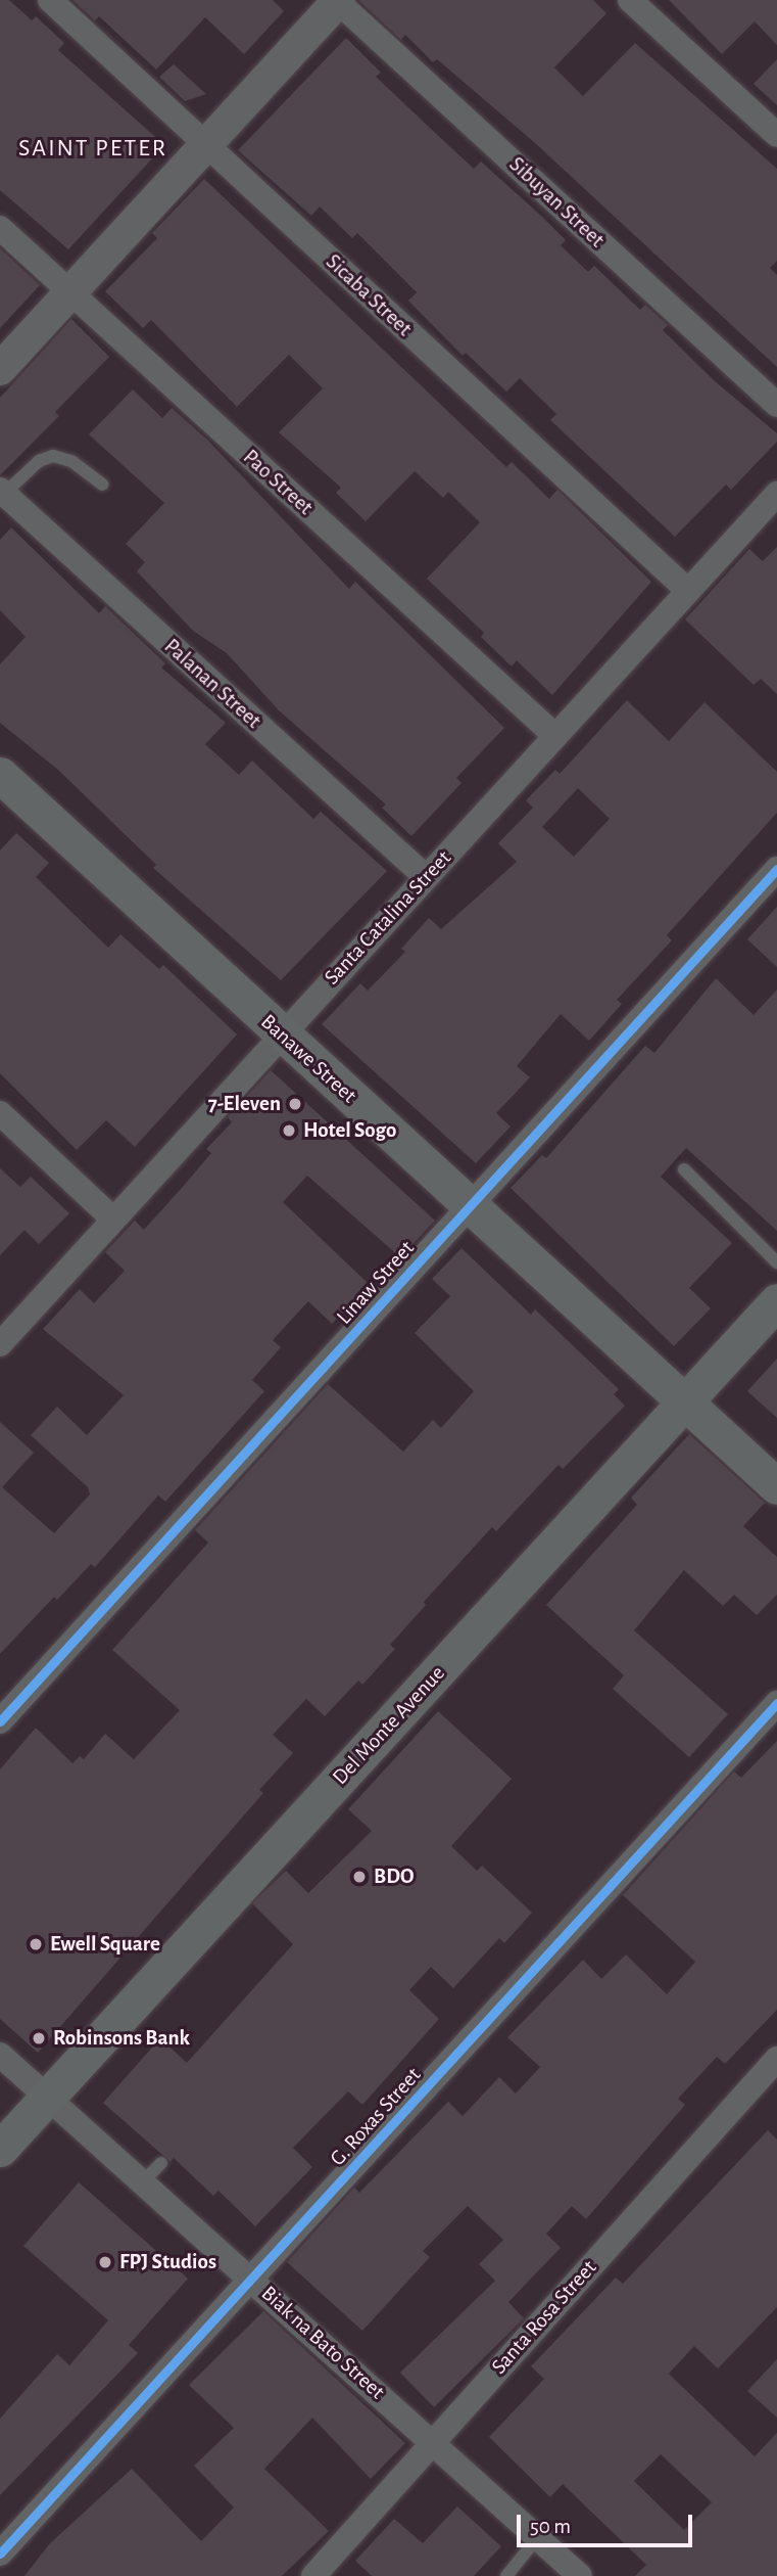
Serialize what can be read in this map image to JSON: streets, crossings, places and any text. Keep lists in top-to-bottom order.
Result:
{
  "streets": {
    "main road": ["Banawe Street", "Del Monte Avenue"],
    "street": [
      "Sibuyan Street",
      "Sicaba Street",
      "Pao Street",
      "Palanan Street",
      "Santa Catalina Street",
      "Linaw Street",
      "G. Roxas Street",
      "Santa Rosa Street",
      "Biak na Bato Street"
    ]
  },
  "crossings": [
    ["Sicaba Street", "Santa Catalina Street"],
    ["Pao Street", "Santa Catalina Street"],
    ["Palanan Street", "Santa Catalina Street"],
    ["Santa Catalina Street", "Banawe Street"],
    ["Banawe Street", "Linaw Street"],
    ["Banawe Street", "Del Monte Avenue"],
    ["Del Monte Avenue", "Biak na Bato Street"],
    ["G. Roxas Street", "Biak na Bato Street"],
    ["Santa Rosa Street", "Biak na Bato Street"]
  ],
  "districts": ["SAINT PETER"],
  "places": [
    "7-Eleven",
    "Hotel Sogo",
    "BDO",
    "Ewell Square",
    "Robinsons Bank",
    "FPJ Studios"
  ],
  "scale_bar": "50 m"
}
